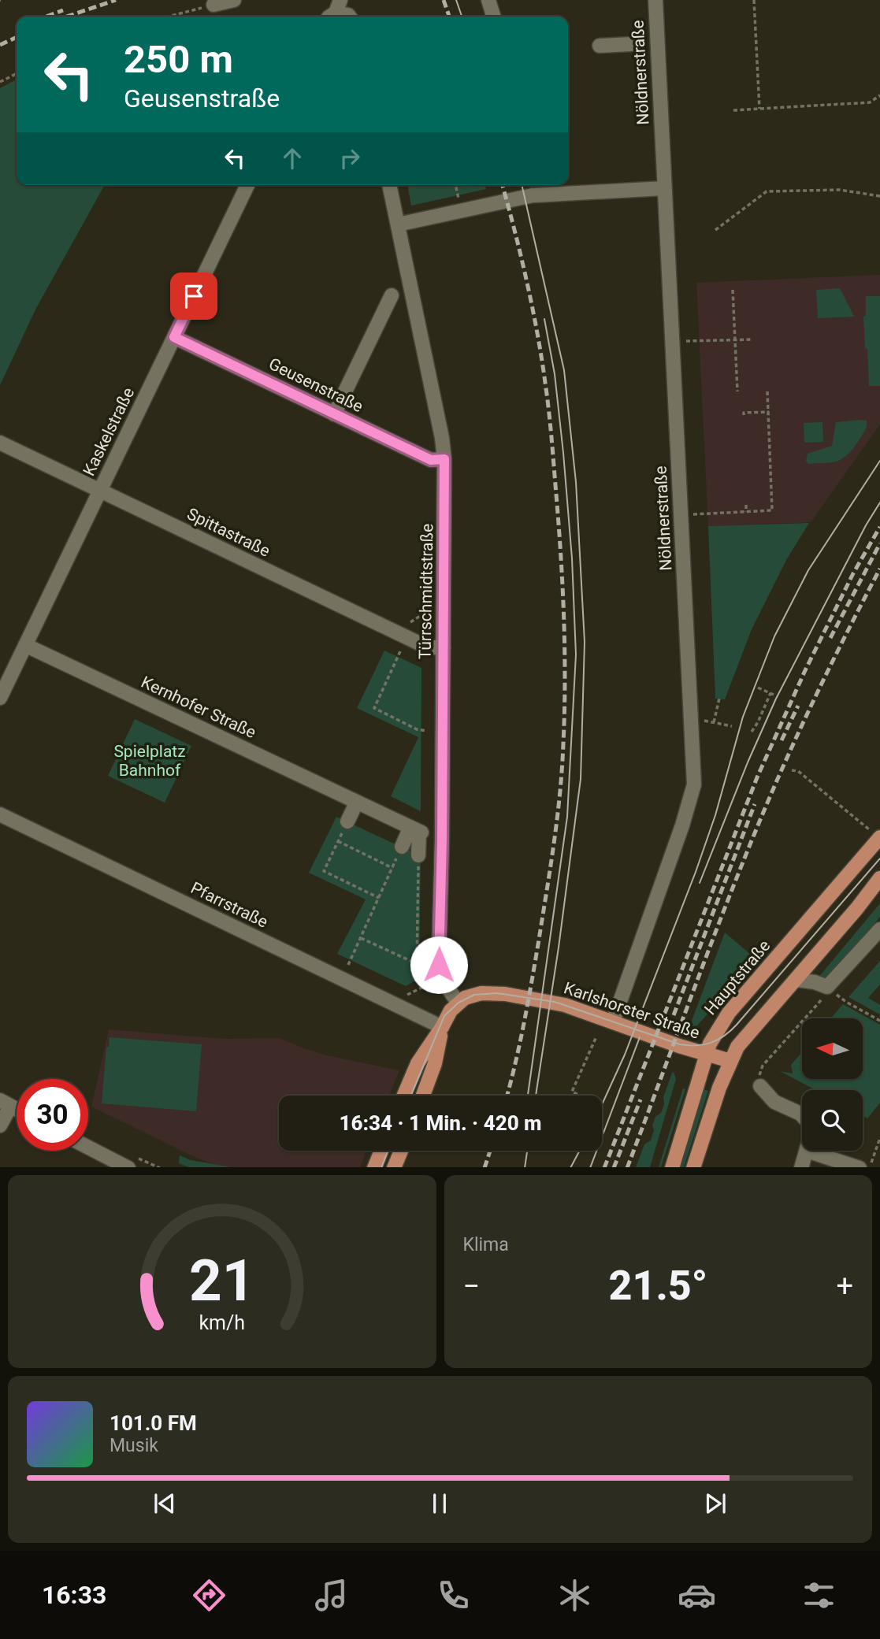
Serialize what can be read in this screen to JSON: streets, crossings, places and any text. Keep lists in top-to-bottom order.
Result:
{
  "streets": {
    "main road": ["Hauptstraße", "Karlshorster Straße"],
    "street": [
      "Nöldnerstraße",
      "Geusenstraße",
      "Kaskelstraße",
      "Spittastraße",
      "Türrschmidtstraße",
      "Kernhofer Straße",
      "Pfarrstraße"
    ]
  },
  "crossings": [
    ["Nöldnerstraße", "Karlshorster Straße"],
    ["Geusenstraße", "Kaskelstraße"],
    ["Geusenstraße", "Türrschmidtstraße"],
    ["Kaskelstraße", "Spittastraße"],
    ["Kaskelstraße", "Kernhofer Straße"],
    ["Spittastraße", "Türrschmidtstraße"],
    ["Türrschmidtstraße", "Karlshorster Straße"],
    ["Hauptstraße", "Karlshorster Straße"]
  ],
  "parks": ["Spielplatz Bahnhof"],
  "north": "left",
  "page": {
    "turn": ["250 m", "Geusenstraße"],
    "limit": "30",
    "trip": "16:34 · 1 Min. · 420 m",
    "tile": "Klima",
    "heat": ["−", "21.5°", "+"],
    "song": ["101.0 FM", "Musik"],
    "tabs": "16:33",
    "gauge": ["21", "km/h"]
  }
}
